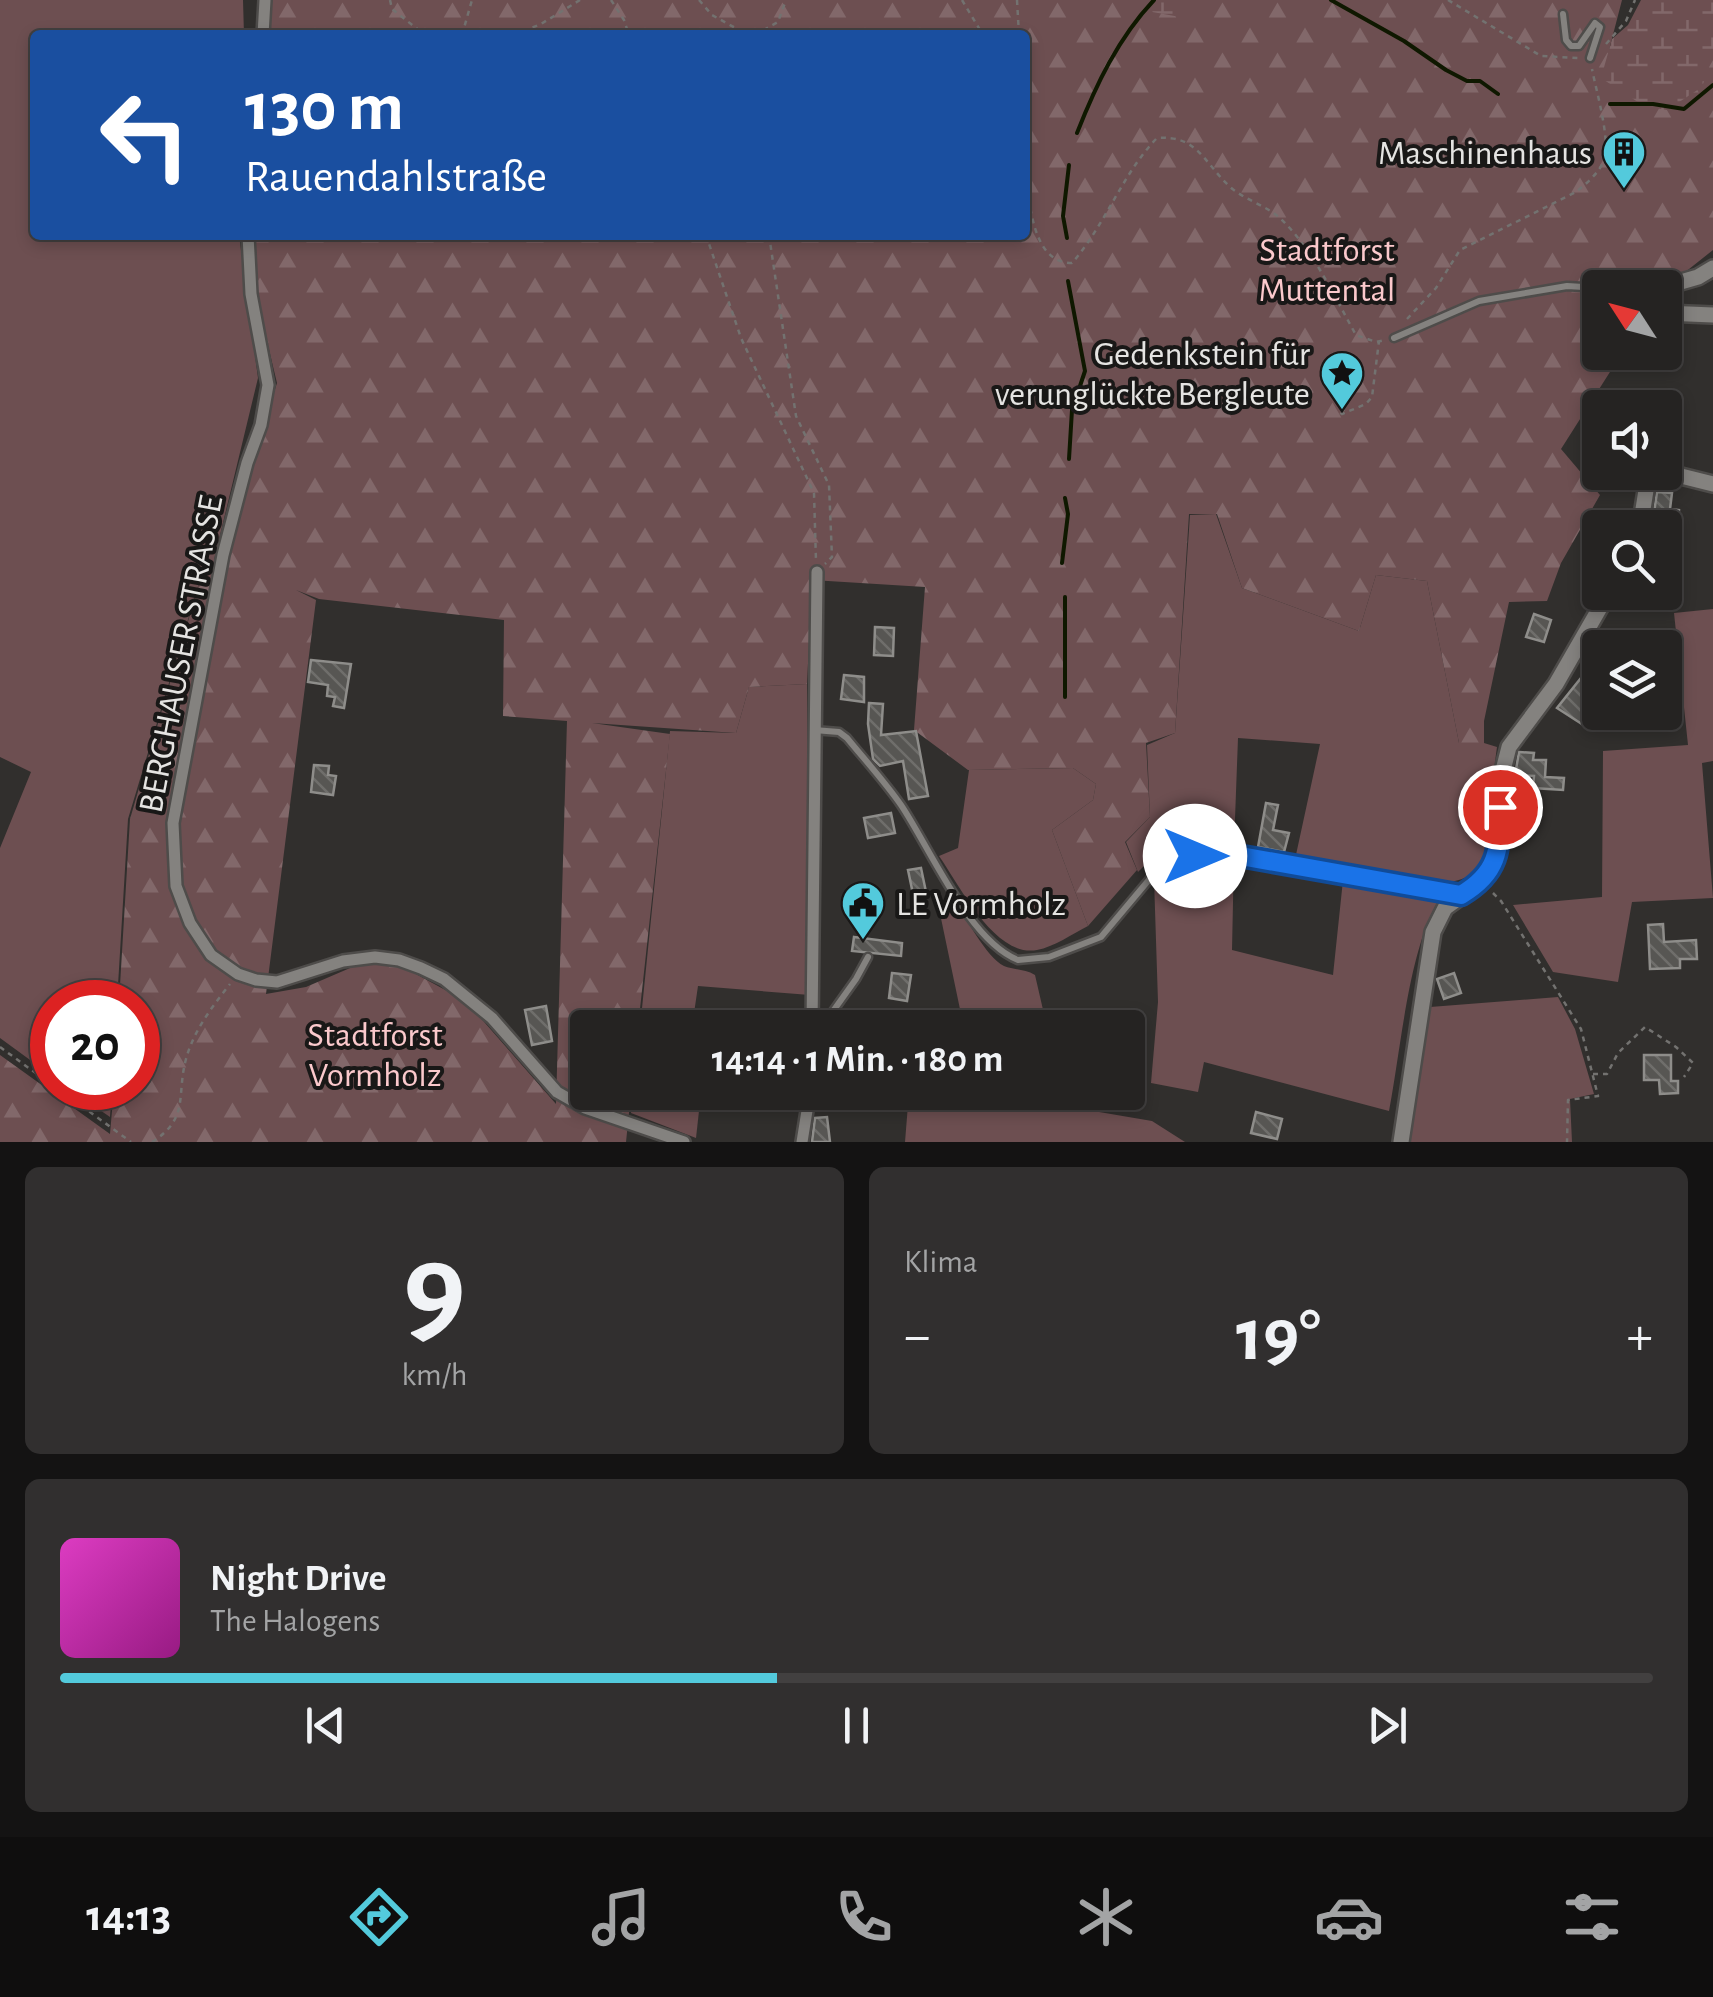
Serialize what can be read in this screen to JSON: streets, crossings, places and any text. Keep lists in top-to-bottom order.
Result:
{
  "streets": {
    "street": ["BERGHAUSER STRASSE"]
  },
  "parks": ["Stadtforst Muttental", "Stadtforst Vormholz"],
  "places": {
    "building": ["Maschinenhaus"],
    "place": ["Gedenkstein für verunglückte Bergleute"],
    "public building": ["LE Vormholz"]
  },
  "north": "top left",
  "page": {
    "turn": ["130 m", "Rauendahlstraße"],
    "limit": "20",
    "trip": "14:14 · 1 Min. · 180 m",
    "tile": [
      ["9", "km/h"],
      "Klima"
    ],
    "heat": ["−", "19°", "+"],
    "song": ["Night Drive", "The Halogens"],
    "tabs": "14:13"
  }
}
